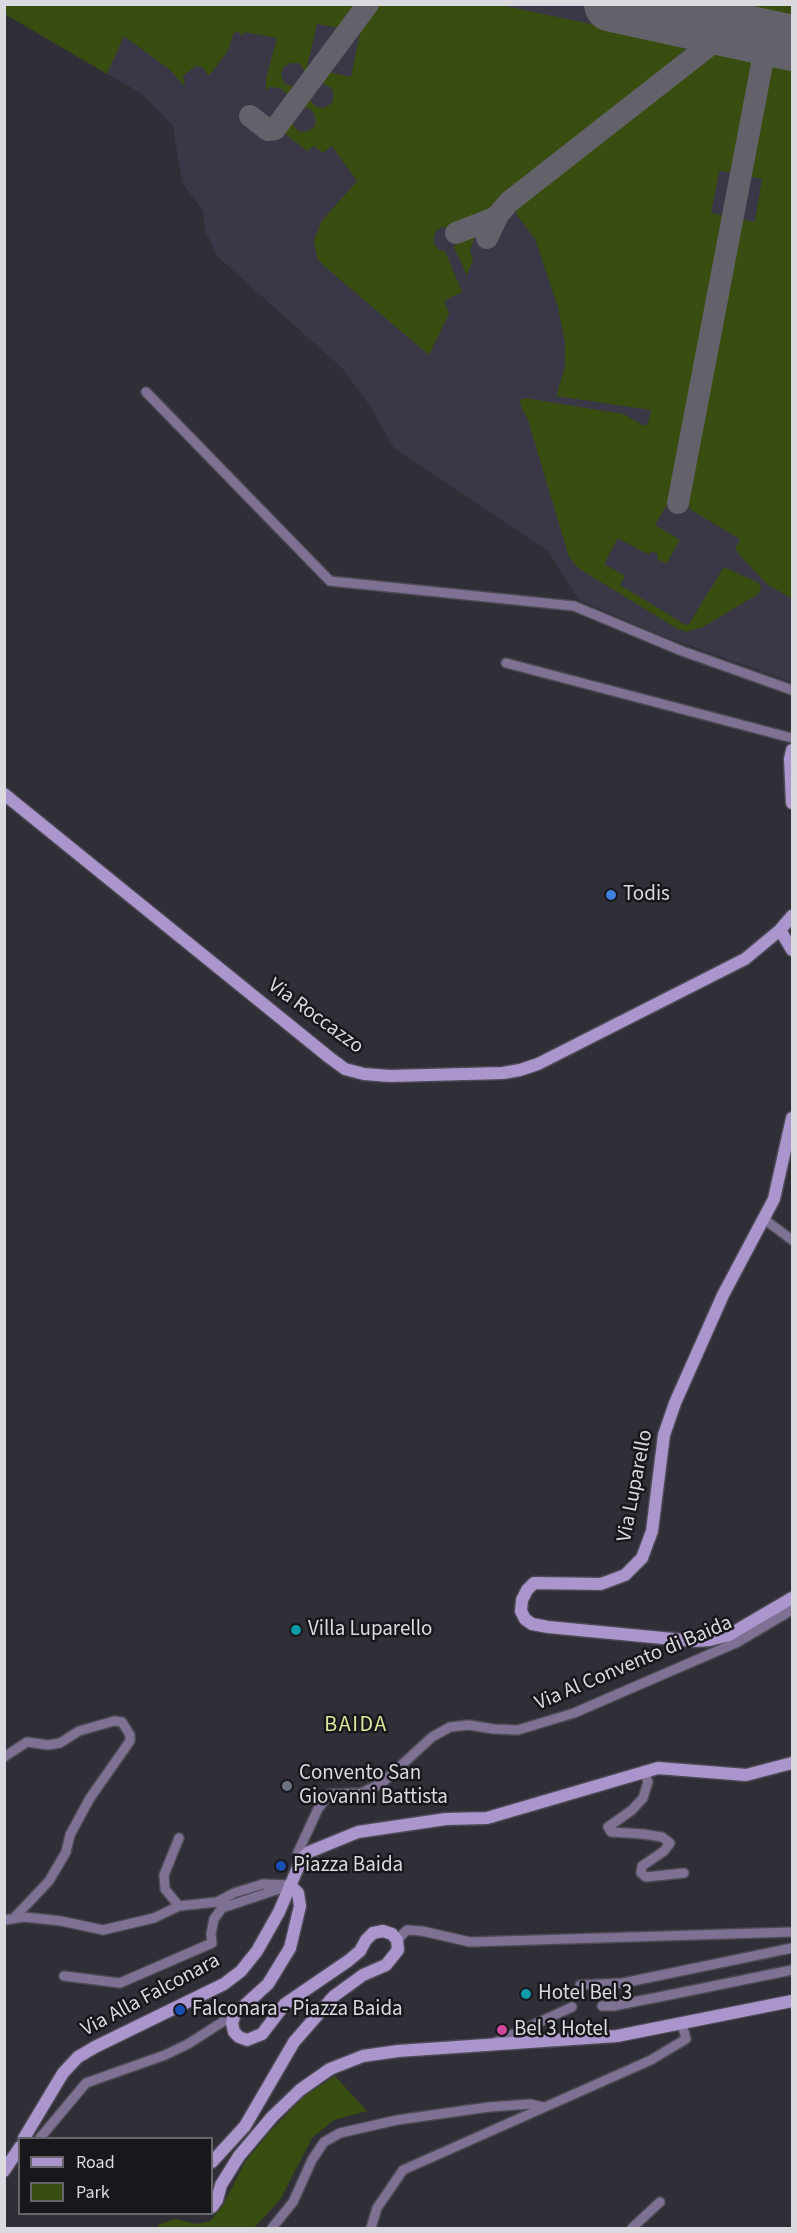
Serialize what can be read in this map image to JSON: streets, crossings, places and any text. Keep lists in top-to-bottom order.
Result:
{
  "streets": {
    "street": [
      "Via Roccazzo",
      "Via Luparello",
      "Via Al Convento di Baida",
      "Via Alla Falconara"
    ]
  },
  "crossings": [
    ["Via Al Convento di Baida", "Via Alla Falconara"]
  ],
  "districts": ["BAIDA"],
  "places": [
    "Todis",
    "Villa Luparello",
    "Convento San Giovanni Battista",
    "Piazza Baida",
    "Hotel Bel 3",
    "Falconara - Piazza Baida",
    "Bel 3 Hotel"
  ],
  "legend": ["Road", "Park"]
}
